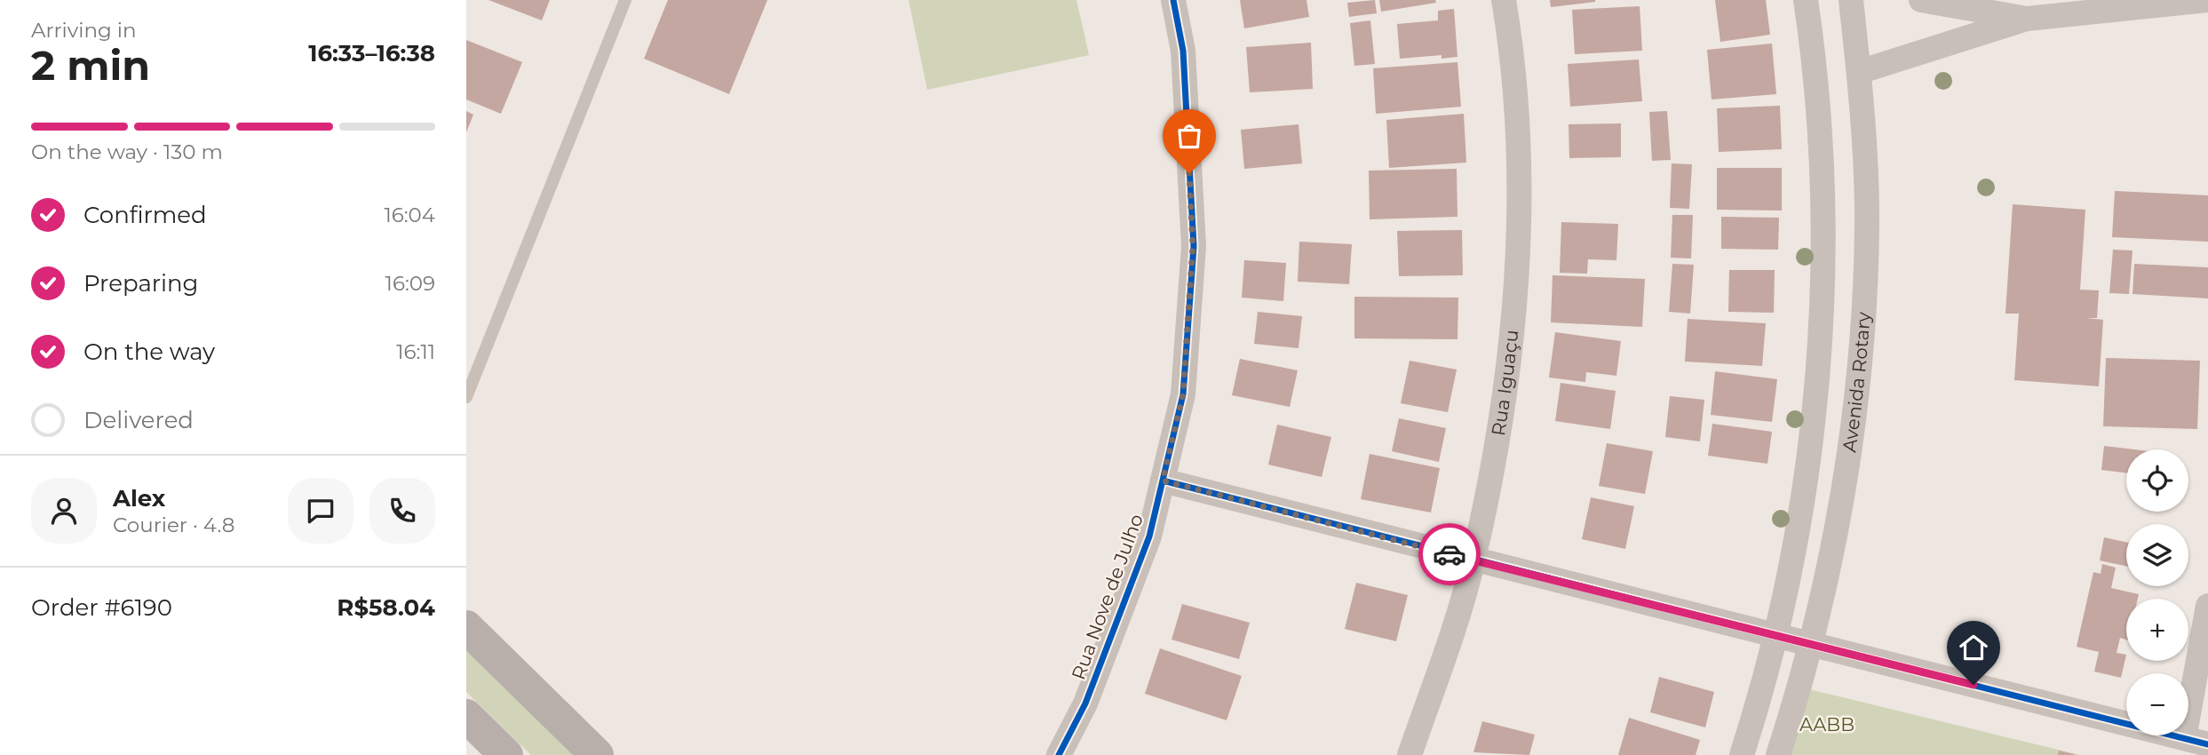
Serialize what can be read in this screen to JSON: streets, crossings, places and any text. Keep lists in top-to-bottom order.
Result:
{
  "streets": {
    "street": ["Avenida Rotary", "Rua Iguaçu", "Rua Nove de Julho"]
  },
  "parks": ["AABB"],
  "page": {
    "heading": ["2 min", "Arriving in", "16:33–16:38"],
    "panel": [
      "Alex",
      "Courier · 4.8",
      "Order #6190",
      "R$58.04"
    ],
    "bar": "On the way · 130 m",
    "list": [
      ["Confirmed", "16:04"],
      ["Preparing", "16:09"],
      ["On the way", "16:11"],
      "Delivered"
    ],
    "map_buttons": ["+", "−"]
  }
}
